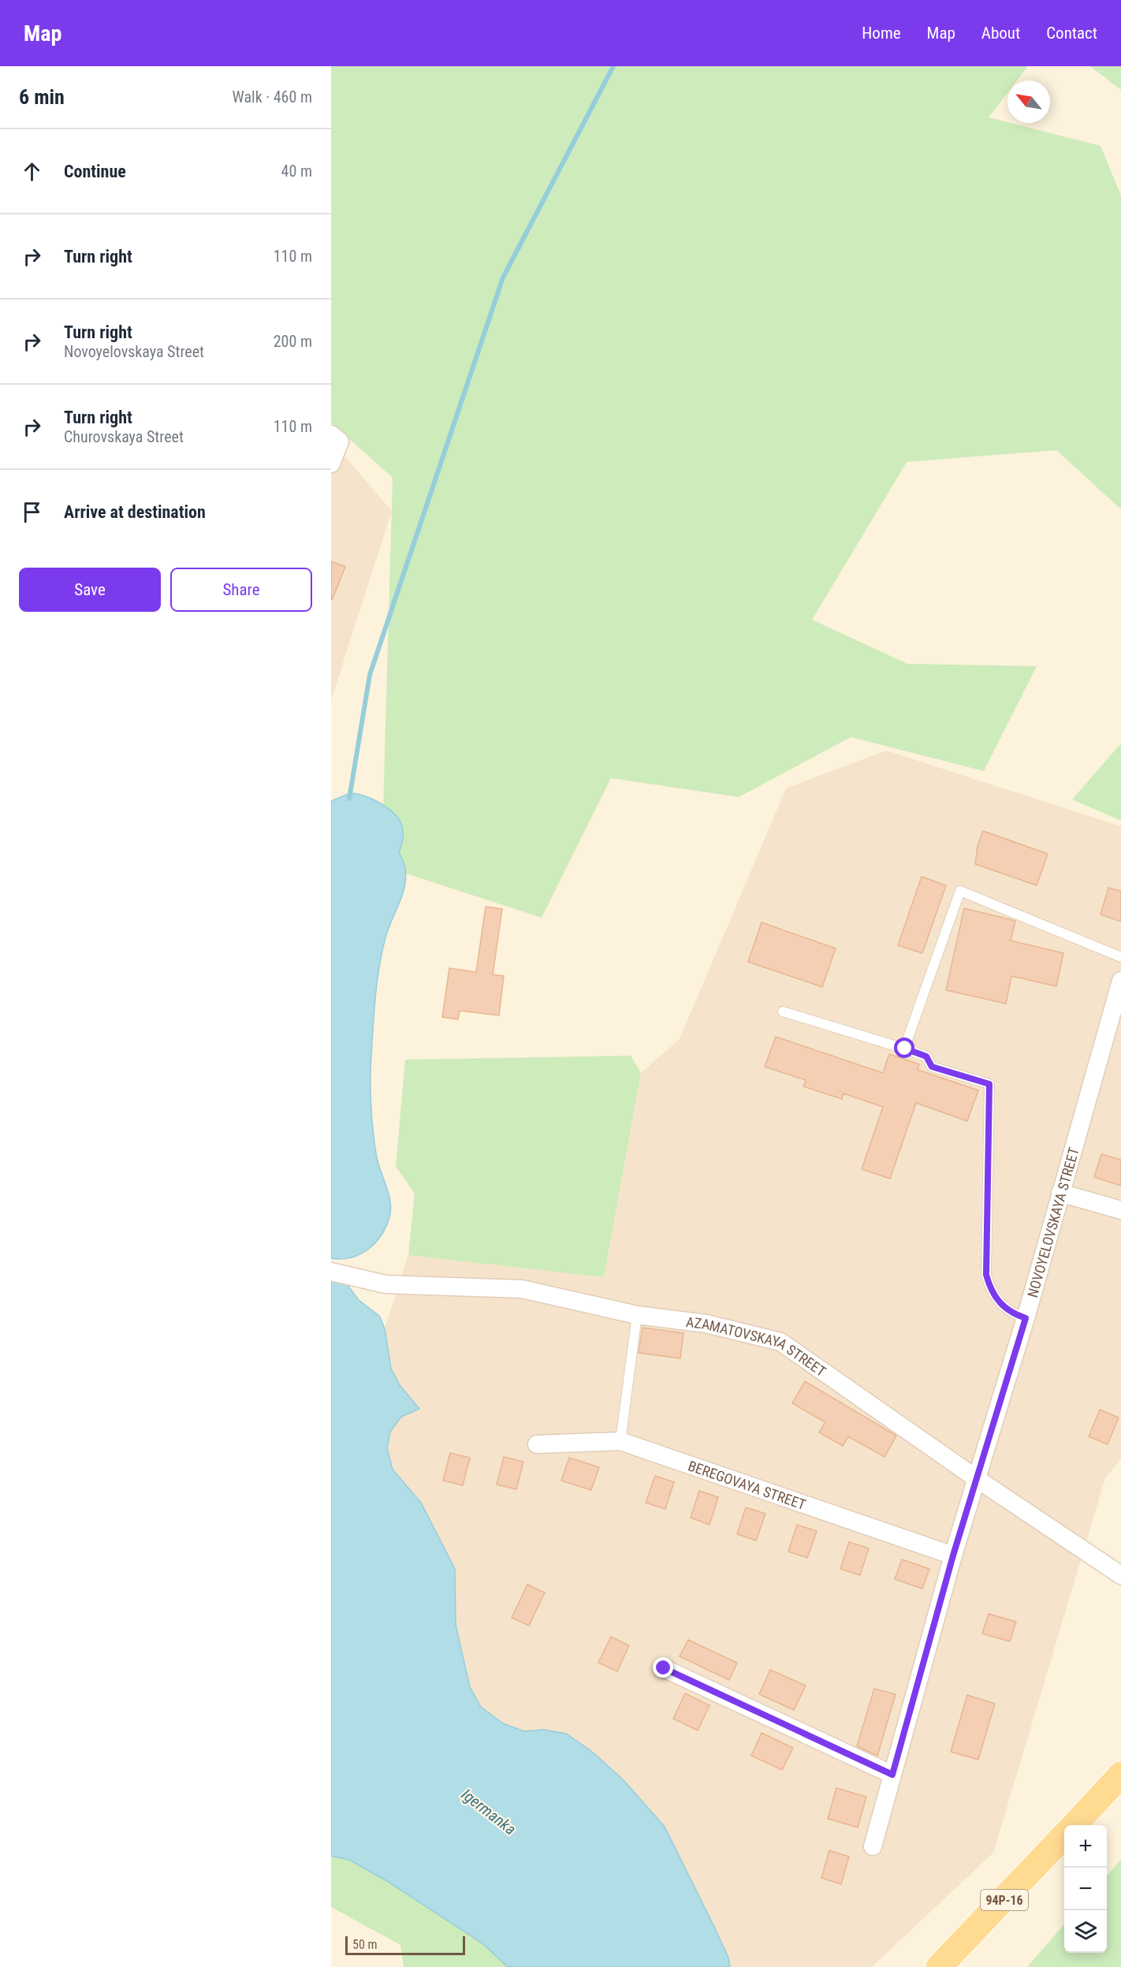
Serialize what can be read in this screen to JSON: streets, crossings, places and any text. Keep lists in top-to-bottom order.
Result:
{
  "streets": {
    "main road": ["94Р-16"],
    "street": ["NOVOYELOVSKAYA STREET", "AZAMATOVSKAYA STREET", "BEREGOVAYA STREET"]
  },
  "crossings": [
    ["NOVOYELOVSKAYA STREET", "AZAMATOVSKAYA STREET"],
    ["NOVOYELOVSKAYA STREET", "BEREGOVAYA STREET"]
  ],
  "water": ["Igermanka"],
  "scale_bar": "50 m",
  "north": "top left",
  "page": {
    "header": "Map",
    "nav": [
      "Home",
      "Map",
      "About",
      "Contact"
    ],
    "heading": ["6 min", "Walk · 460 m"],
    "list": [
      ["Continue", "40 m"],
      ["Turn right", "110 m"],
      ["Turn right", "Novoyelovskaya Street", "200 m"],
      ["Turn right", "Churovskaya Street", "110 m"],
      "Arrive at destination"
    ],
    "buttons": ["Save", "Share"],
    "map_buttons": ["+", "−"],
    "scale": "50 m"
  }
}
